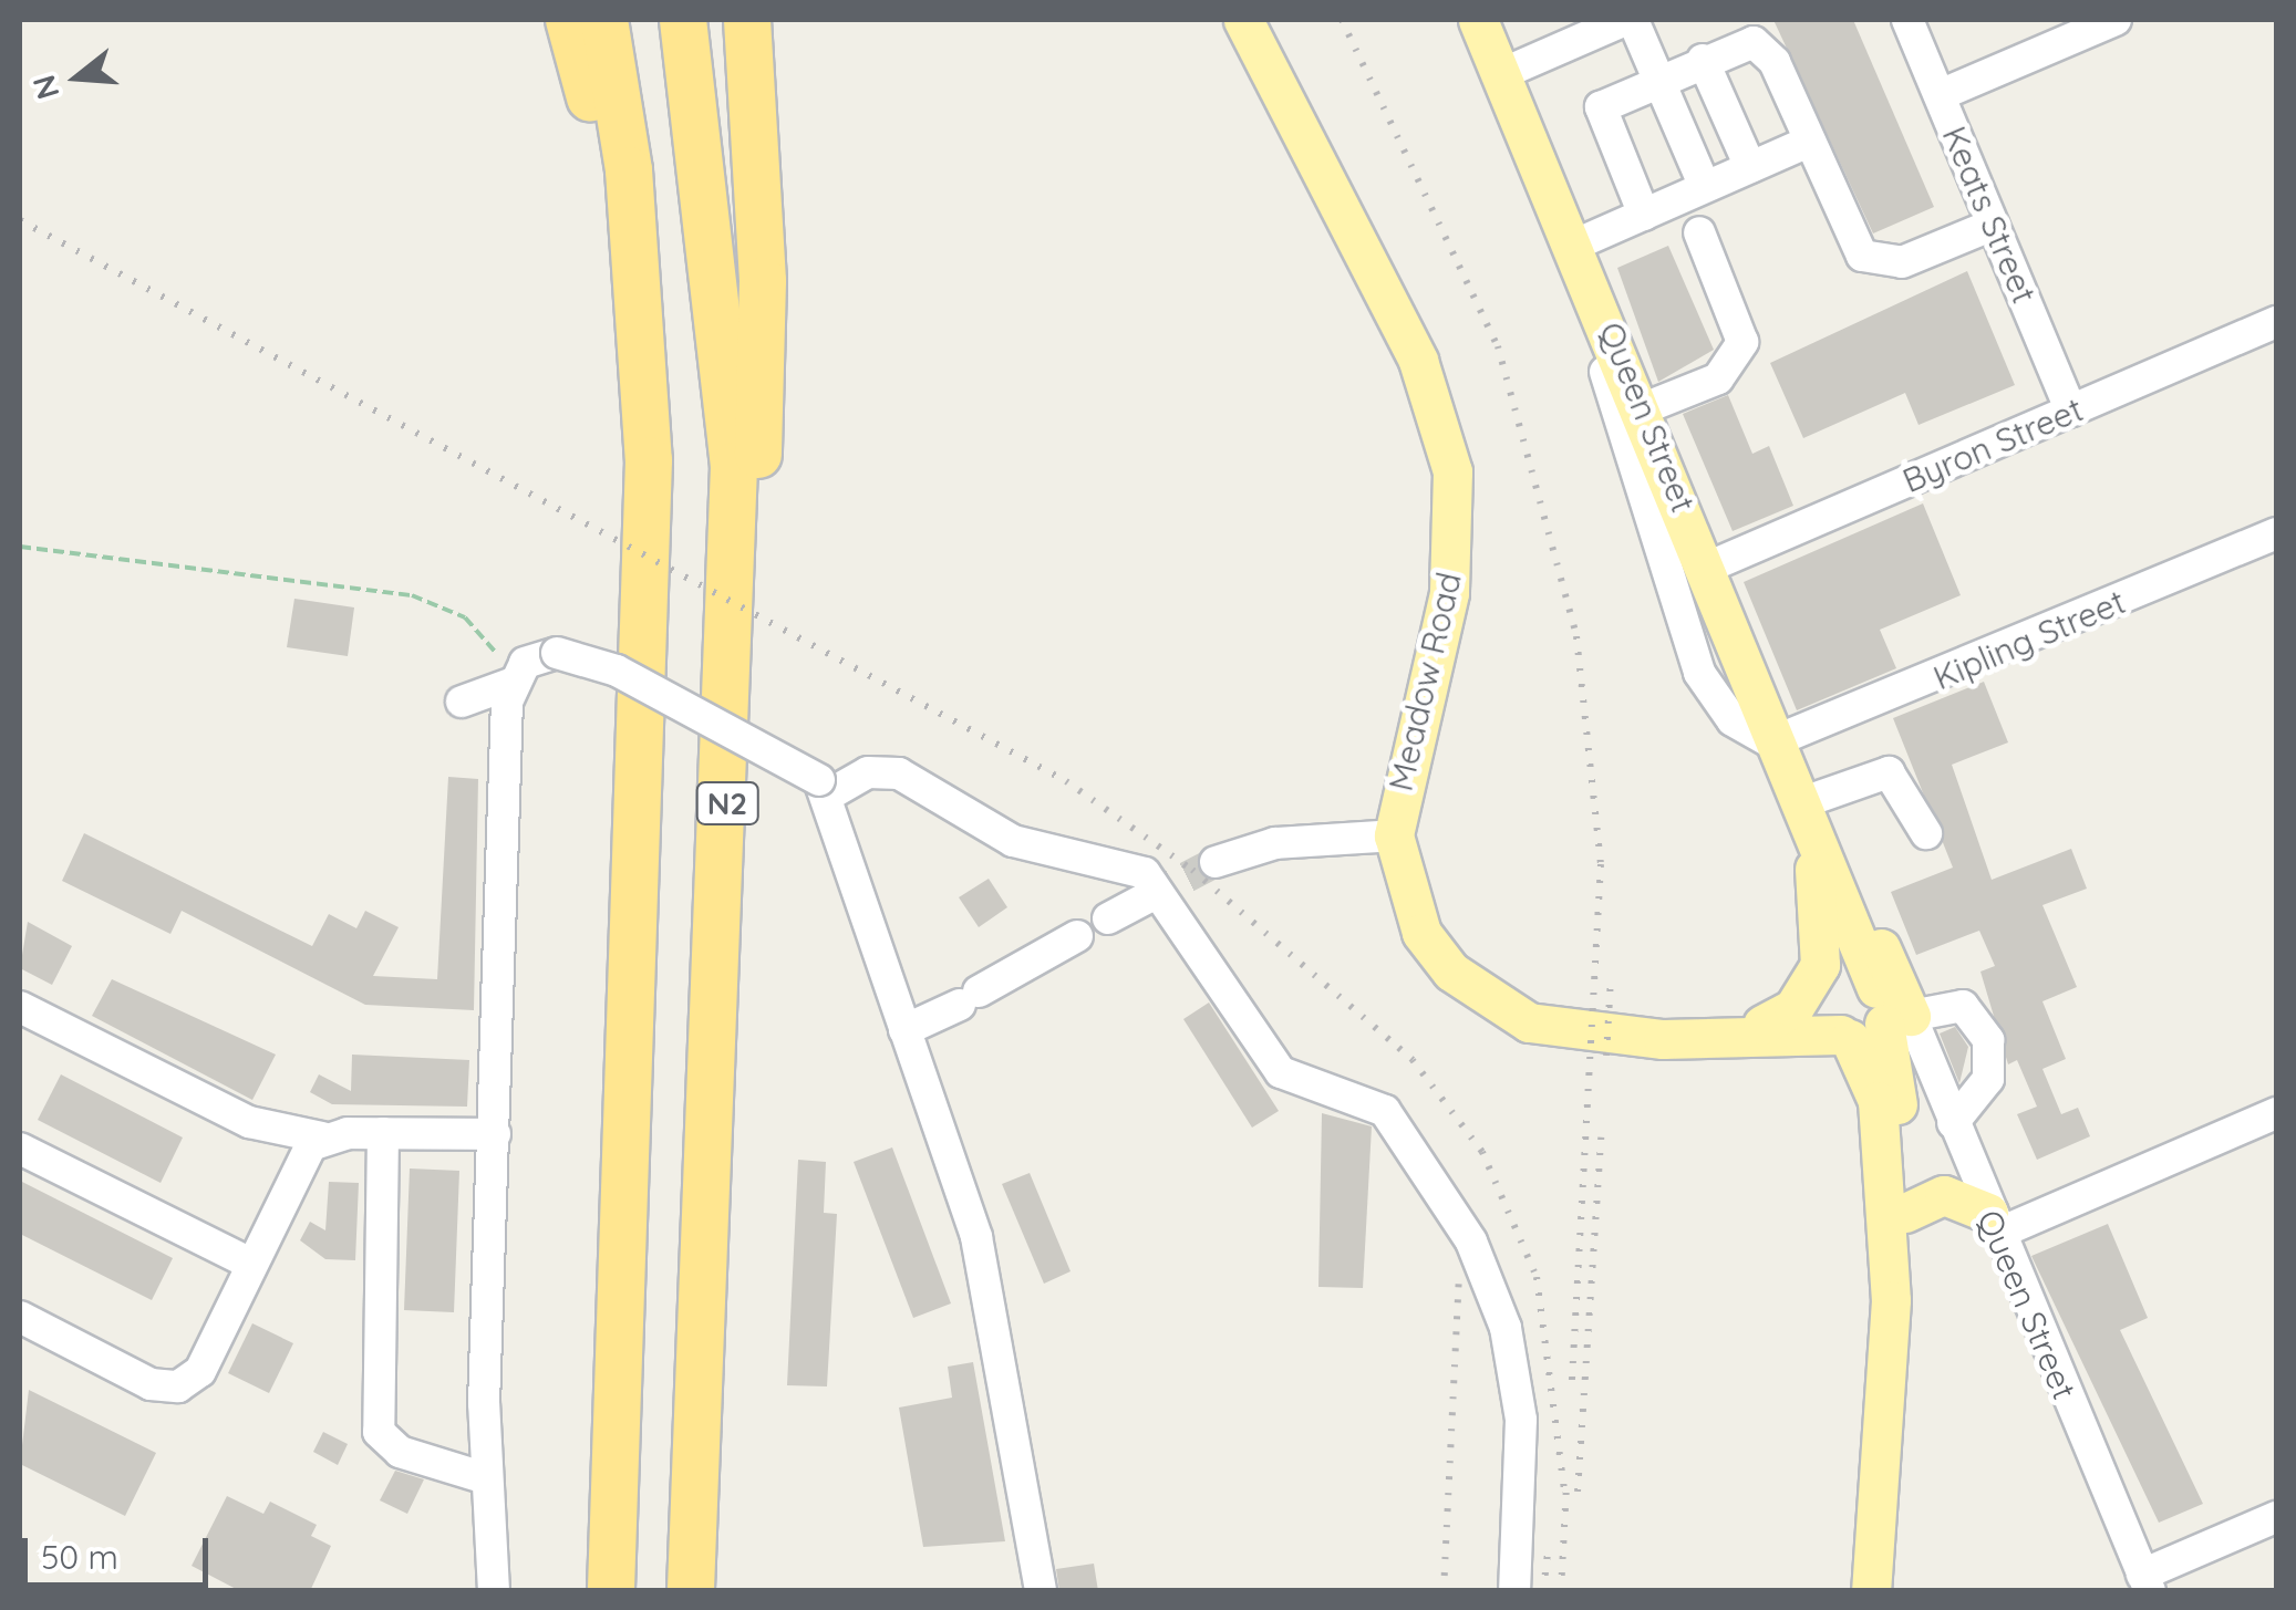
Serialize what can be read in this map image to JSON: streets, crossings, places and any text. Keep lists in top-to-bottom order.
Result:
{
  "streets": {
    "highway": ["N2"],
    "main road": ["Queen Street", "Meadow Road"],
    "street": ["Keats Street", "Byron Street", "Kipling Street"]
  },
  "crossings": [
    ["Keats Street", "Byron Street"],
    ["Queen Street", "Byron Street"],
    ["Queen Street", "Kipling Street"],
    ["Queen Street", "Meadow Road"]
  ],
  "scale_bar": "50 m",
  "north": "left"
}
